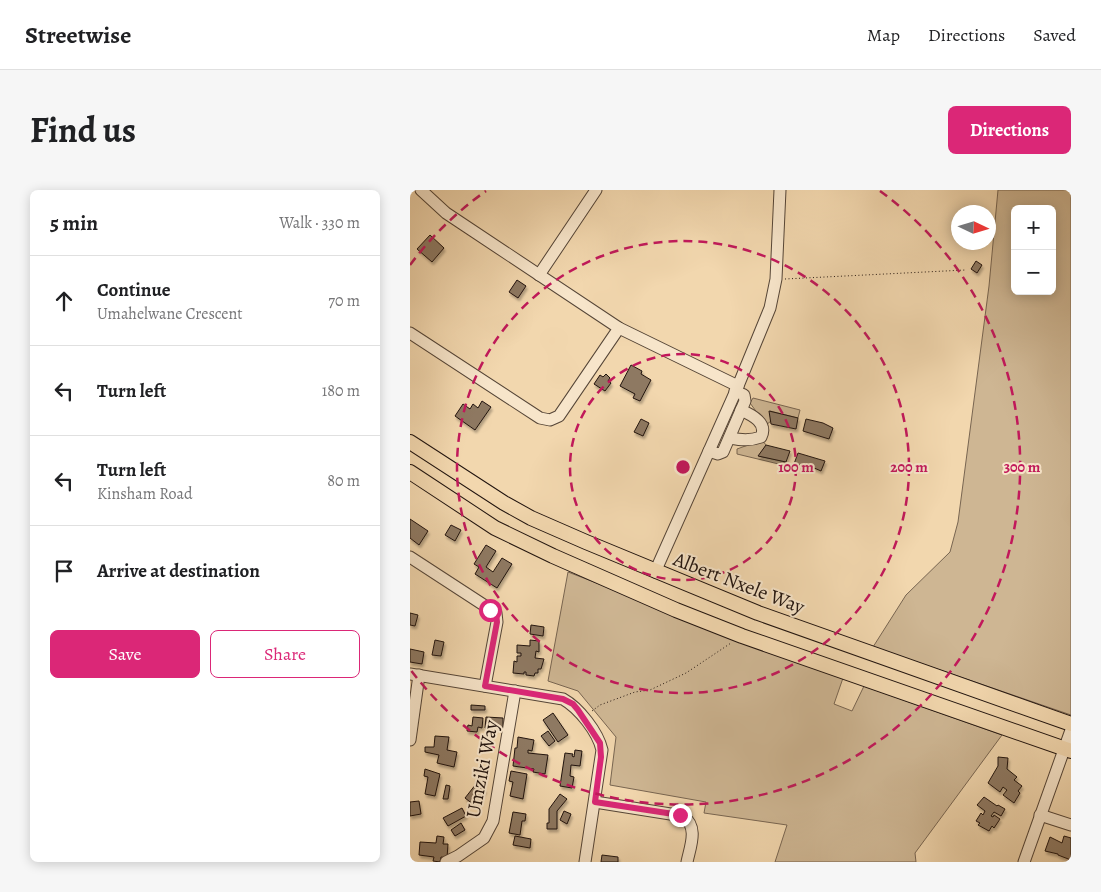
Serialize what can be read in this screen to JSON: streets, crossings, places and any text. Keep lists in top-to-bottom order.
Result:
{
  "streets": {
    "main road": ["Albert Nxele Way"],
    "street": ["Umziki Way"]
  },
  "north": "right",
  "page": {
    "header": "Streetwise",
    "nav": ["Map", "Directions", "Saved"],
    "title": "Find us",
    "buttons": [
      "Directions",
      ["Save", "Share"]
    ],
    "heading": ["5 min", "Walk · 330 m"],
    "map_buttons": ["+", "−"],
    "list": [
      ["Continue", "Umahelwane Crescent", "70 m"],
      ["Turn left", "180 m"],
      ["Turn left", "Kinsham Road", "80 m"],
      "Arrive at destination"
    ]
  },
  "rings": ["100 m", "200 m", "300 m"]
}
